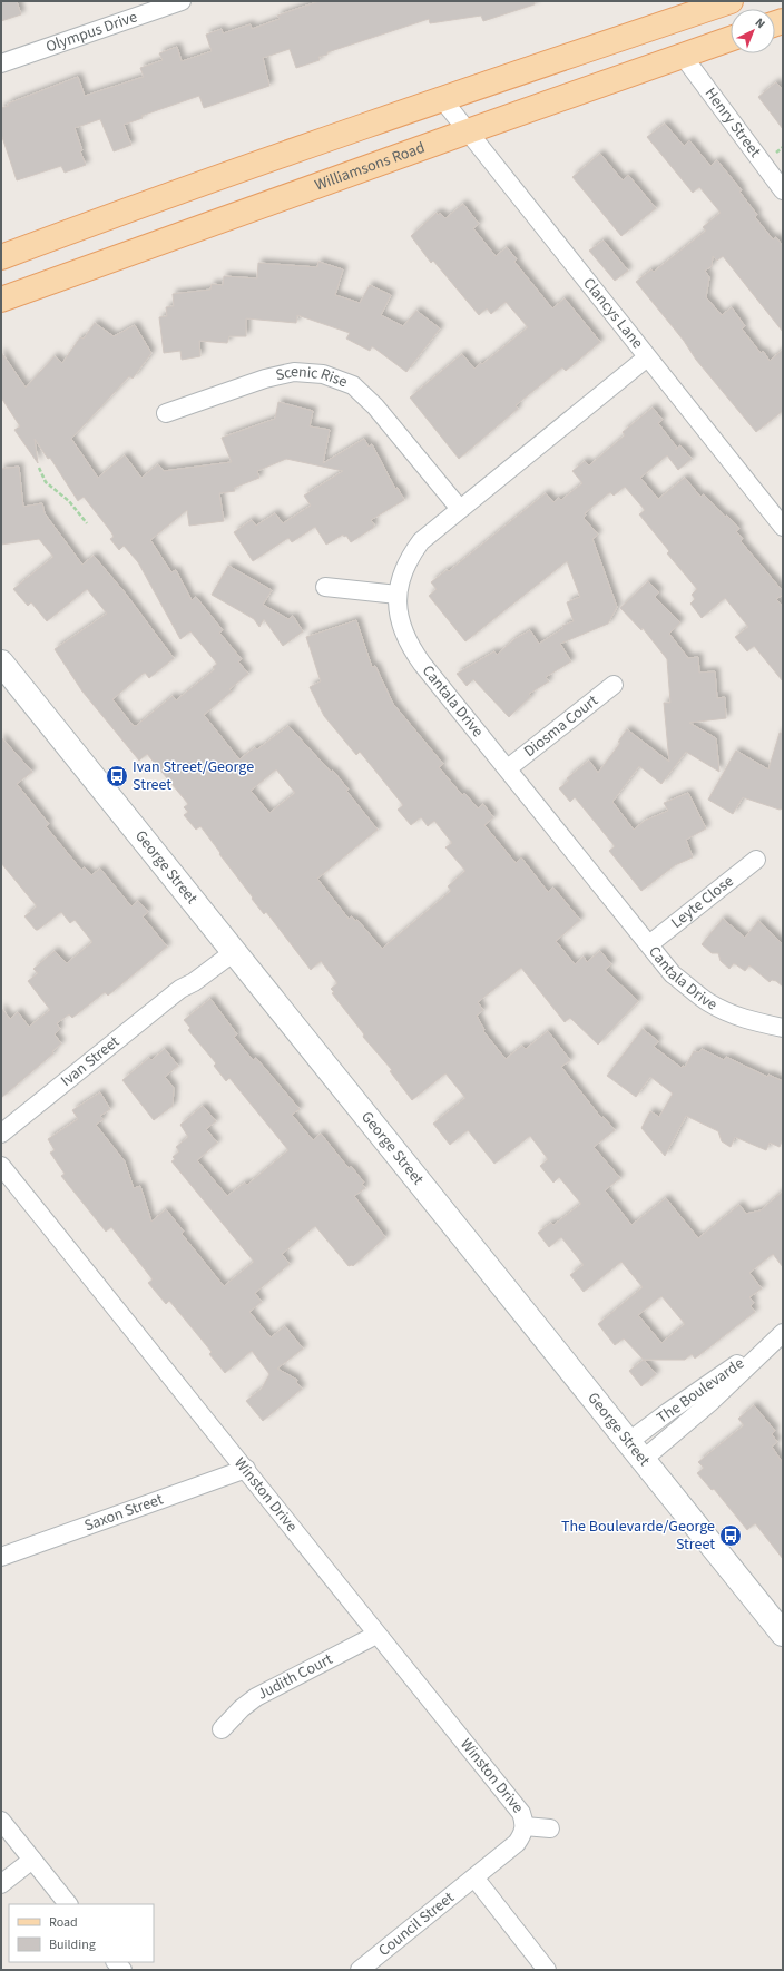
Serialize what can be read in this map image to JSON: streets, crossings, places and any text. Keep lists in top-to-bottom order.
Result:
{
  "streets": {
    "main road": ["Williamsons Road", "George Street"],
    "street": [
      "Olympus Drive",
      "Henry Street",
      "Clancys Lane",
      "Scenic Rise",
      "Cantala Drive",
      "Diosma Court",
      "Leyte Close",
      "Ivan Street",
      "The Boulevarde",
      "Winston Drive",
      "Saxon Street",
      "Judith Court",
      "Council Street"
    ]
  },
  "crossings": [
    ["Henry Street", "Williamsons Road"],
    ["Williamsons Road", "Clancys Lane"],
    ["Clancys Lane", "Cantala Drive"],
    ["Scenic Rise", "Cantala Drive"],
    ["Cantala Drive", "Diosma Court"],
    ["Cantala Drive", "Leyte Close"],
    ["George Street", "Ivan Street"],
    ["George Street", "The Boulevarde"],
    ["Winston Drive", "Saxon Street"],
    ["Winston Drive", "Judith Court"],
    ["Winston Drive", "Council Street"]
  ],
  "places": {
    "bus stop": ["Ivan Street/George Street", "The Boulevarde/George Street"]
  },
  "legend": ["Road", "Building"],
  "north": "top right"
}
